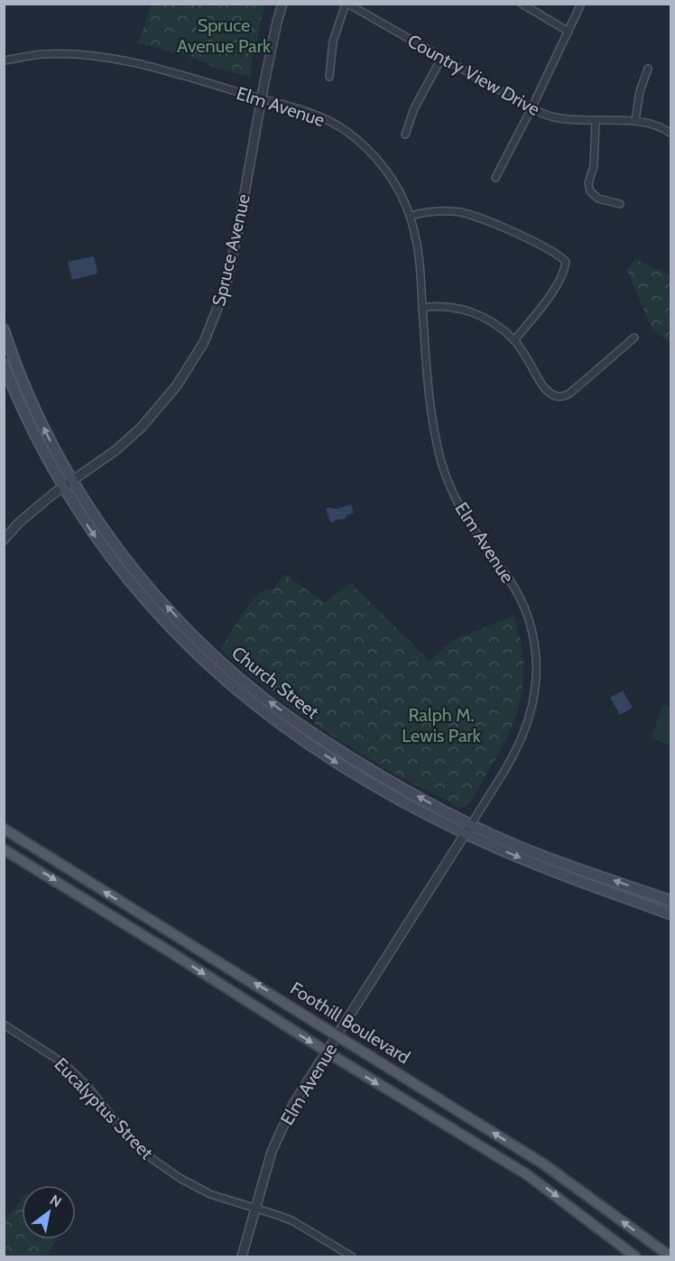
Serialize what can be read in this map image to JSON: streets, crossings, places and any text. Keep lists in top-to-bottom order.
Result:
{
  "streets": {
    "main road": ["Church Street", "Foothill Boulevard"],
    "street": [
      "Country View Drive",
      "Elm Avenue",
      "Spruce Avenue",
      "Eucalyptus Street"
    ]
  },
  "crossings": [
    ["Elm Avenue", "Spruce Avenue"],
    ["Elm Avenue", "Church Street"],
    ["Elm Avenue", "Foothill Boulevard"],
    ["Elm Avenue", "Eucalyptus Street"],
    ["Spruce Avenue", "Church Street"]
  ],
  "parks": ["Spruce Avenue Park", "Ralph M. Lewis Park"],
  "north": "top right"
}
